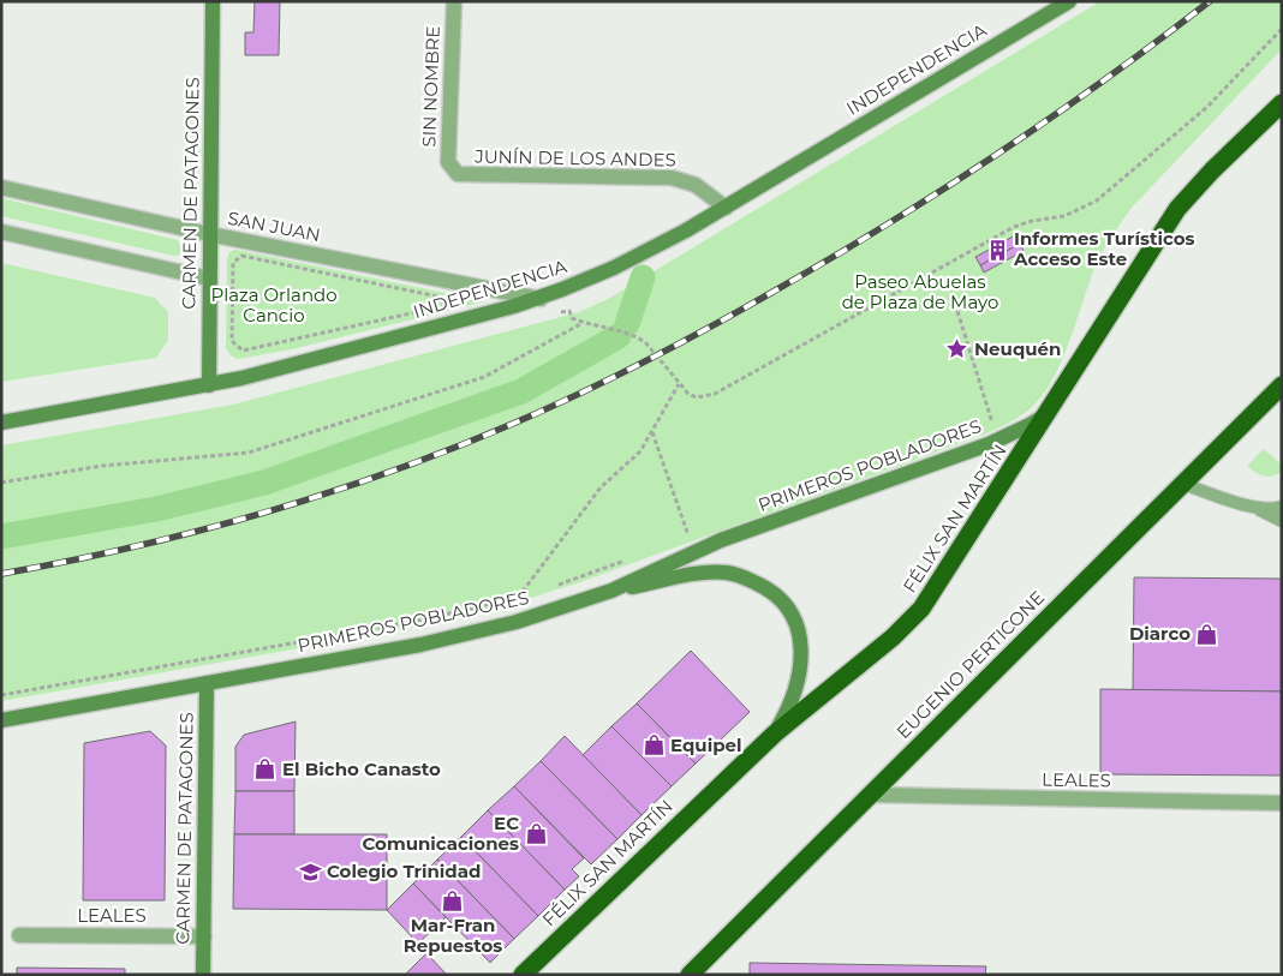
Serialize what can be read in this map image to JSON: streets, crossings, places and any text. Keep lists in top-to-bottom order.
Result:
{
  "streets": {
    "highway": ["FÉLIX SAN MARTÍN", "EUGENIO PERTICONE"],
    "main road": ["INDEPENDENCIA", "CARMEN DE PATAGONES", "PRIMEROS POBLADORES"],
    "street": [
      "SIN NOMBRE",
      "JUNÍN DE LOS ANDES",
      "SAN JUAN",
      "LEALES"
    ]
  },
  "crossings": [
    ["INDEPENDENCIA", "JUNÍN DE LOS ANDES"],
    ["INDEPENDENCIA", "CARMEN DE PATAGONES"],
    ["INDEPENDENCIA", "SAN JUAN"],
    ["SIN NOMBRE", "JUNÍN DE LOS ANDES"],
    ["CARMEN DE PATAGONES", "SAN JUAN"],
    ["CARMEN DE PATAGONES", "PRIMEROS POBLADORES"],
    ["CARMEN DE PATAGONES", "LEALES"],
    ["PRIMEROS POBLADORES", "FÉLIX SAN MARTÍN"],
    ["EUGENIO PERTICONE", "LEALES"]
  ],
  "parks": ["Paseo Abuelas de Plaza de Mayo", "Plaza Orlando Cancio"],
  "places": {
    "building": ["Informes Turísticos Acceso Este"],
    "place": ["Neuquén"],
    "shop": [
      "Diarco",
      "Equipel",
      "El Bicho Canasto",
      "EC Comunicaciones",
      "Mar-Fran Repuestos"
    ],
    "school or university": ["Colegio Trinidad"]
  }
}
